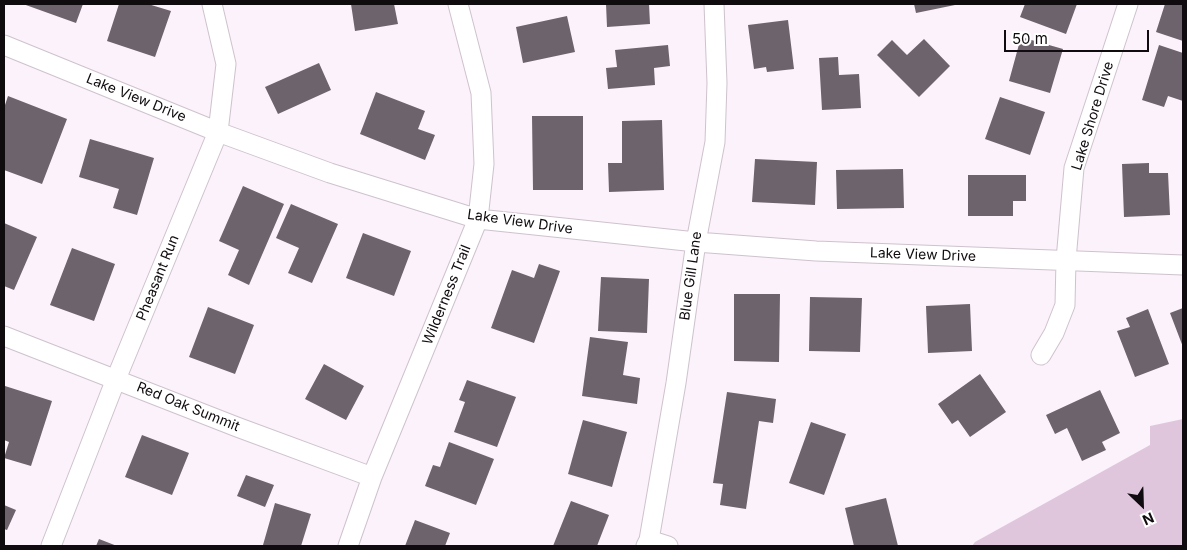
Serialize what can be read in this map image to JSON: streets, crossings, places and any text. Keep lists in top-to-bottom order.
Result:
{
  "streets": {
    "street": [
      "Lake View Drive",
      "Lake Shore Drive",
      "Blue Gill Lane",
      "Pheasant Run",
      "Wilderness Trail",
      "Red Oak Summit"
    ]
  },
  "crossings": [
    ["Lake View Drive", "Lake Shore Drive"],
    ["Lake View Drive", "Blue Gill Lane"],
    ["Lake View Drive", "Pheasant Run"],
    ["Lake View Drive", "Wilderness Trail"],
    ["Pheasant Run", "Red Oak Summit"],
    ["Wilderness Trail", "Red Oak Summit"]
  ],
  "scale_bar": "50 m",
  "north": "bottom right"
}
